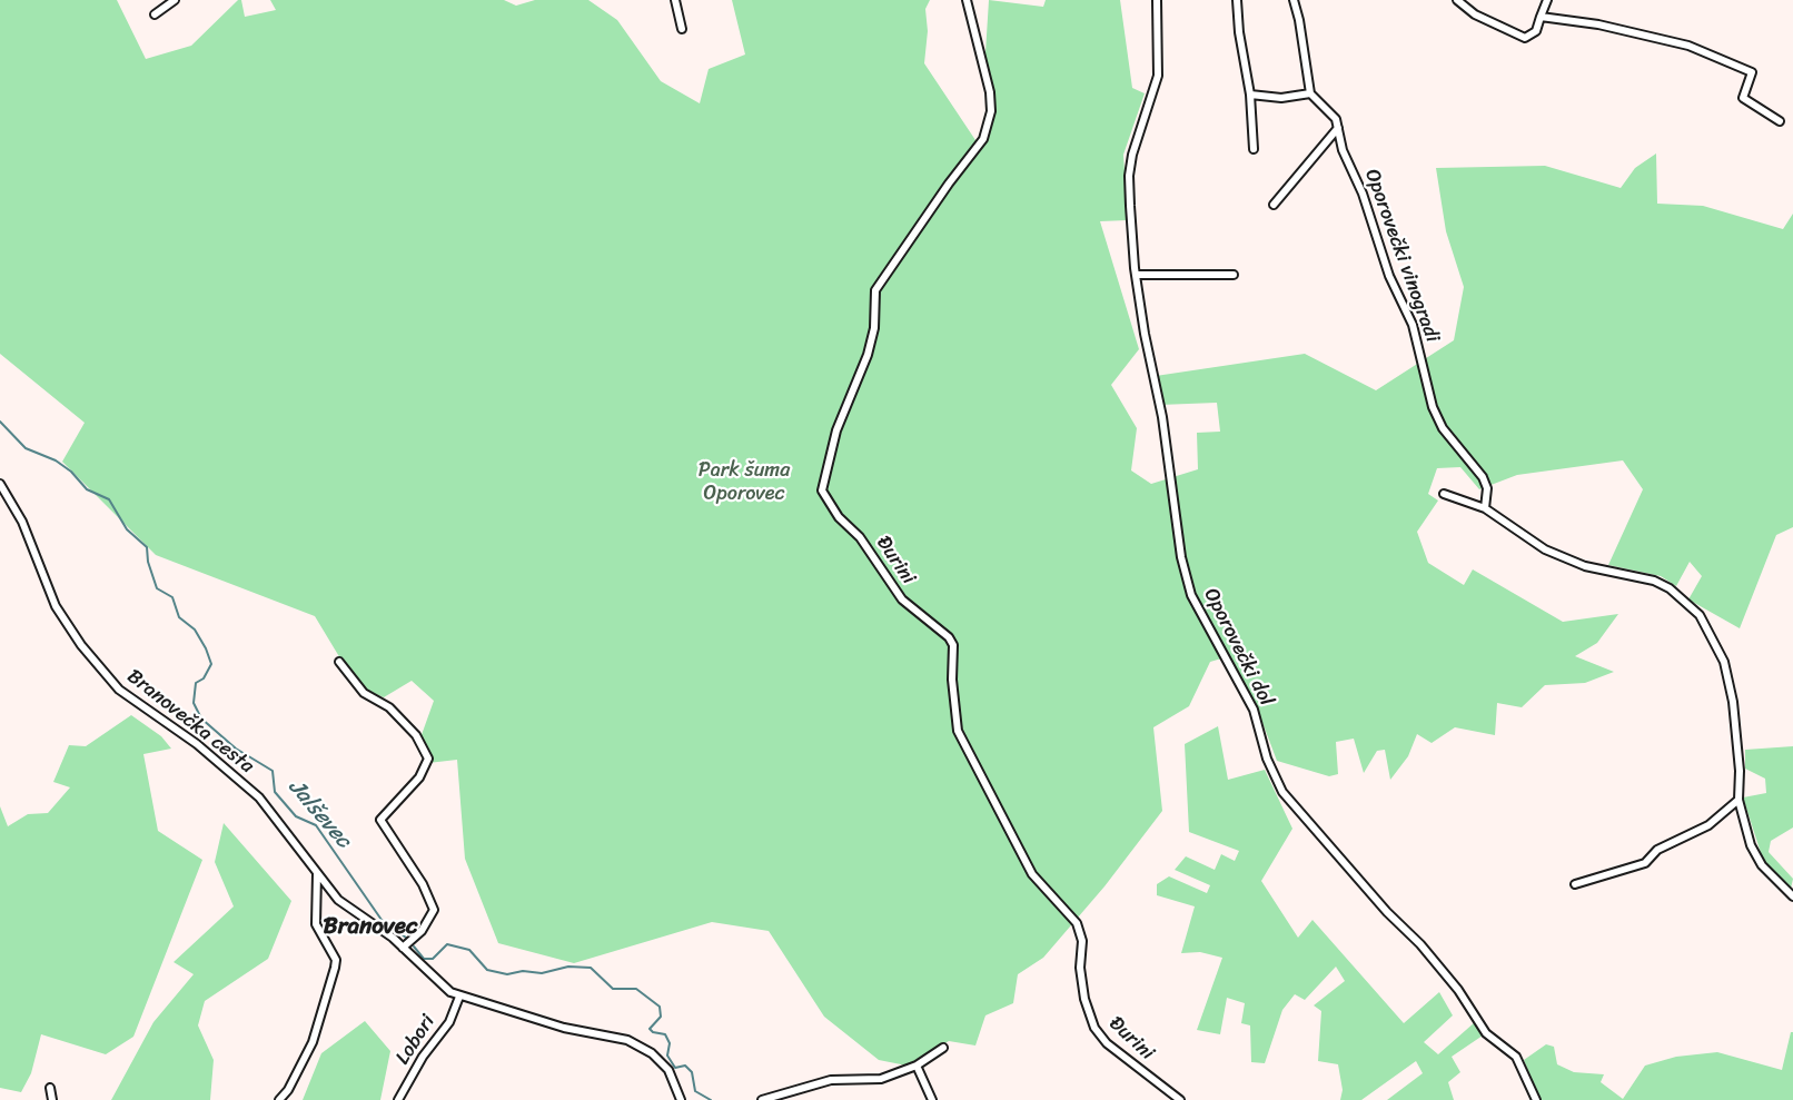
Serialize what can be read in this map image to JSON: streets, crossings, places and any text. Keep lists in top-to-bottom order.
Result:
{
  "streets": {
    "street": [
      "Oporovečki vinogradi",
      "Đurini",
      "Oporovečki dol",
      "Branovečka cesta",
      "Lobori"
    ]
  },
  "crossings": [
    ["Branovečka cesta", "Lobori"]
  ],
  "districts": ["Branovec"],
  "water": ["Jalševec"],
  "parks": ["Park šuma Oporovec"]
}
